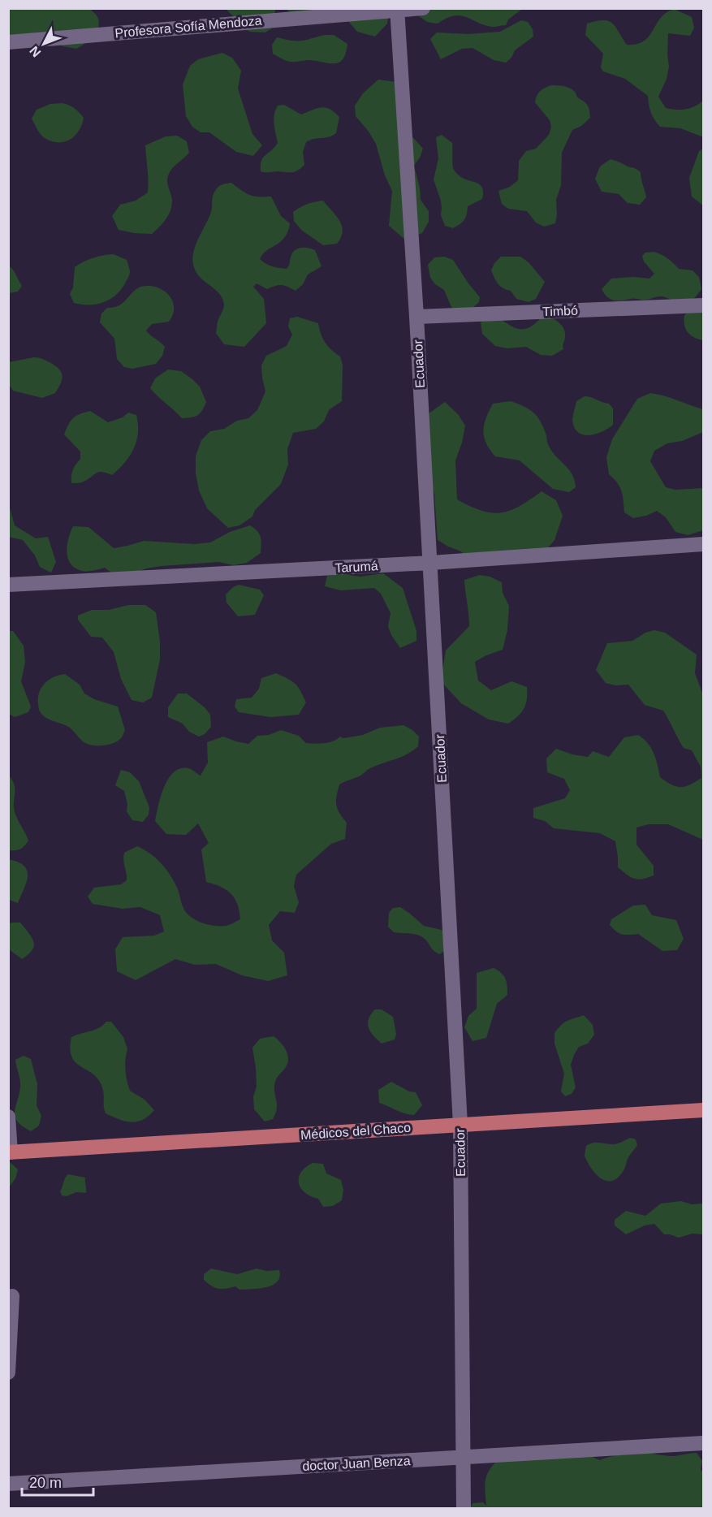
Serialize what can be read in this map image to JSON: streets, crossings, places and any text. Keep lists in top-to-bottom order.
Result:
{
  "streets": {
    "main road": ["Médicos del Chaco"],
    "street": [
      "Profesora Sofía Mendoza",
      "Timbó",
      "Ecuador",
      "Tarumá",
      "doctor Juan Benza"
    ]
  },
  "crossings": [
    ["Profesora Sofía Mendoza", "Ecuador"],
    ["Timbó", "Ecuador"],
    ["Ecuador", "Tarumá"],
    ["Ecuador", "Médicos del Chaco"],
    ["Ecuador", "doctor Juan Benza"]
  ],
  "scale_bar": "20 m",
  "north": "bottom left"
}
